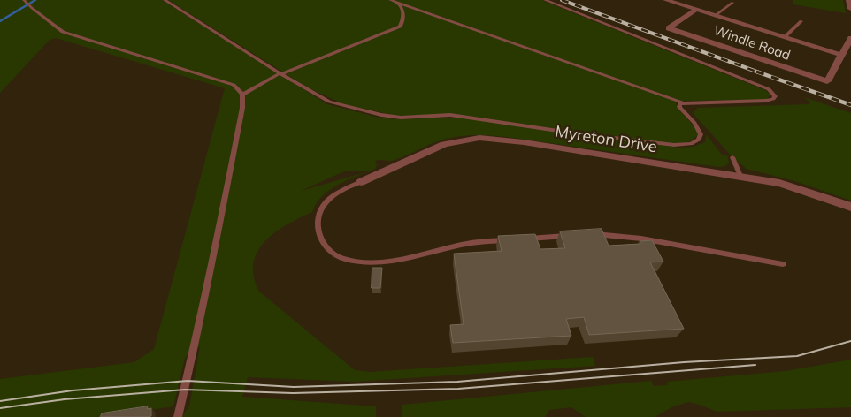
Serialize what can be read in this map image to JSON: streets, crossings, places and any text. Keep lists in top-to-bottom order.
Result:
{
  "streets": {
    "street": ["Windle Road", "Myreton Drive"]
  }
}
